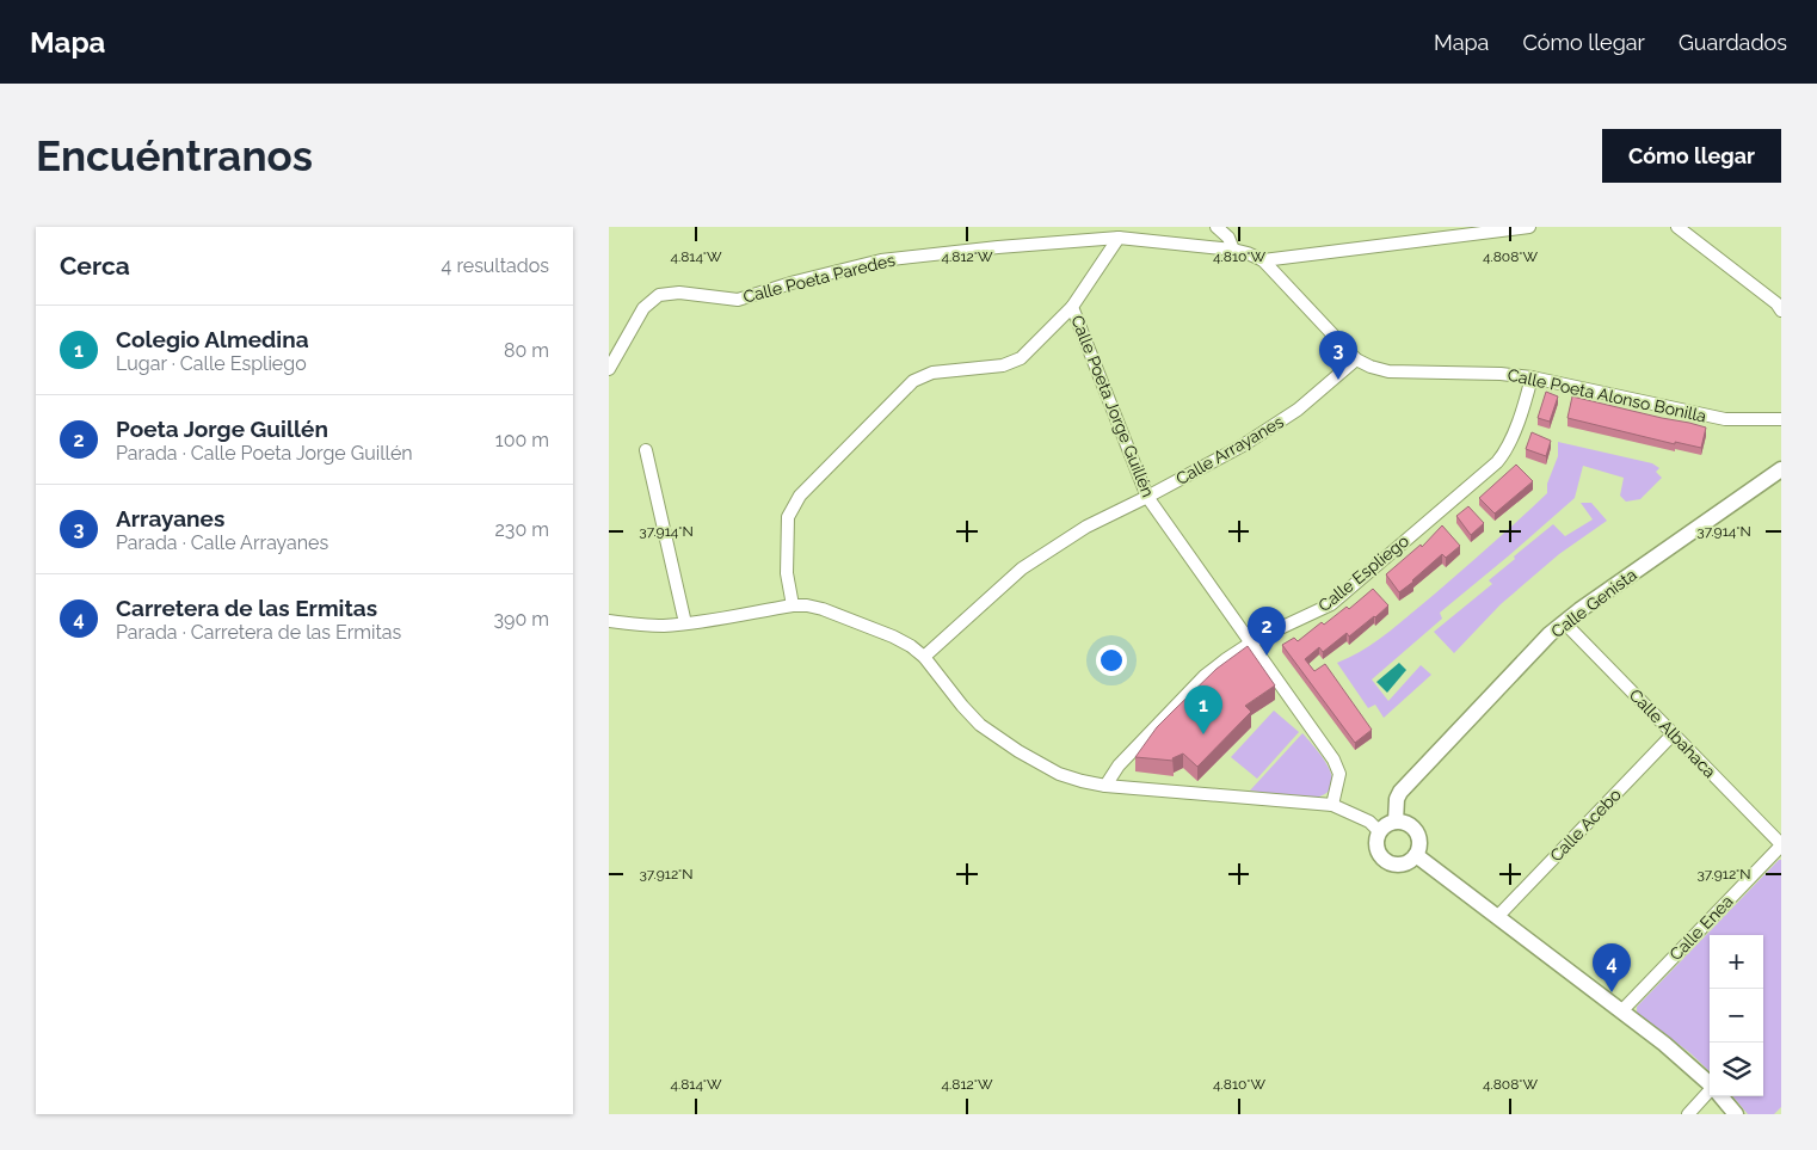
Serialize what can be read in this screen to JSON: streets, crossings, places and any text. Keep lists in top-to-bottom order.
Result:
{
  "streets": {
    "street": [
      "Calle Poeta Paredes",
      "Calle Poeta Alonso Bonilla",
      "Calle Poeta Jorge Guillén",
      "Calle Arrayanes",
      "Calle Espliego",
      "Calle Genista",
      "Calle Albahaca",
      "Calle Acebo",
      "Calle Enea"
    ]
  },
  "crossings": [
    ["Calle Poeta Paredes", "Calle Poeta Alonso Bonilla"],
    ["Calle Poeta Alonso Bonilla", "Calle Arrayanes"],
    ["Calle Poeta Alonso Bonilla", "Calle Espliego"],
    ["Calle Poeta Jorge Guillén", "Calle Arrayanes"],
    ["Calle Poeta Jorge Guillén", "Calle Espliego"],
    ["Calle Genista", "Calle Albahaca"],
    ["Calle Albahaca", "Calle Acebo"],
    ["Calle Albahaca", "Calle Enea"]
  ],
  "page": {
    "header": "Mapa",
    "nav": ["Mapa", "Cómo llegar", "Guardados"],
    "buttons": "Cómo llegar",
    "title": "Encuéntranos",
    "heading": ["Cerca", "4 resultados"],
    "list": [
      {
        "mark": "1",
        "name": "Colegio Almedina",
        "note": "Lugar · Calle Espliego",
        "value": "80 m"
      },
      {
        "mark": "2",
        "name": "Poeta Jorge Guillén",
        "note": "Parada · Calle Poeta Jorge Guillén",
        "value": "100 m"
      },
      {
        "mark": "3",
        "name": "Arrayanes",
        "note": "Parada · Calle Arrayanes",
        "value": "230 m"
      },
      {
        "mark": "4",
        "name": "Carretera de las Ermitas",
        "note": "Parada · Carretera de las Ermitas",
        "value": "390 m"
      }
    ],
    "pins": [
      "3",
      "2",
      "1",
      "4"
    ],
    "map_buttons": ["+", "−"]
  },
  "coordinates": [
    "4.814°W",
    "4.812°W",
    "4.810°W",
    "4.808°W",
    "37.914°N",
    "37.912°N"
  ]
}
